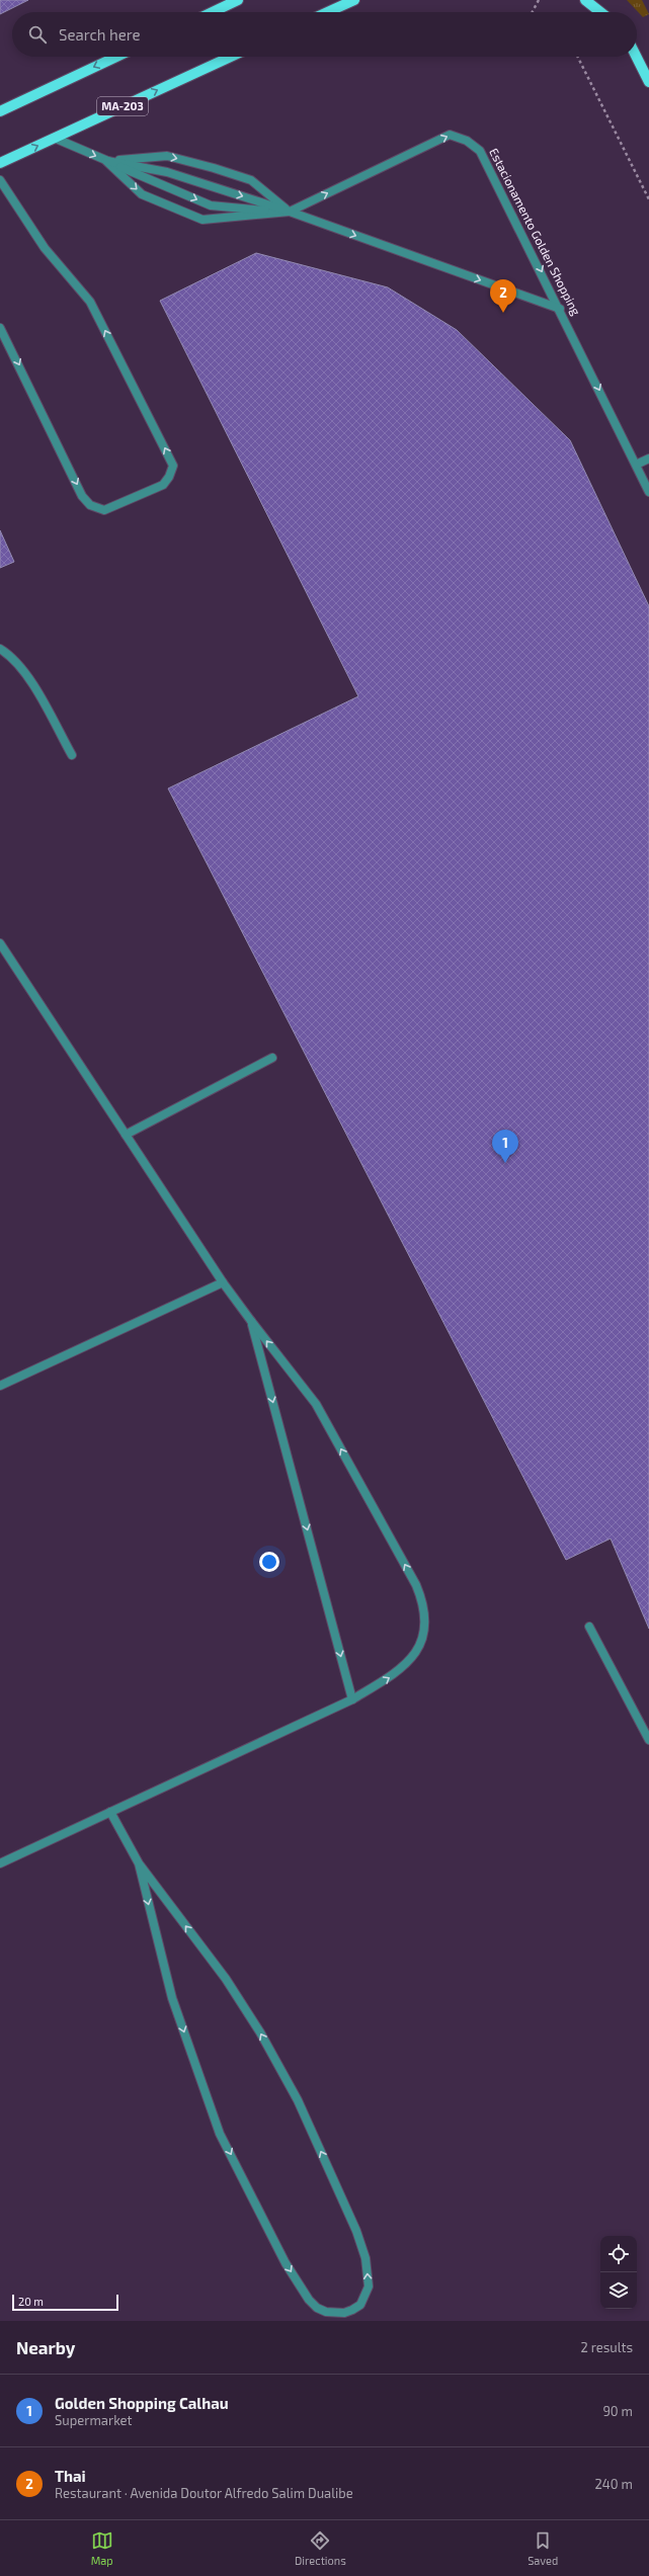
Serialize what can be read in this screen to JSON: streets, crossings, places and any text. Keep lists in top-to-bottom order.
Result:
{
  "streets": {
    "main road": ["MA-203"],
    "street": ["Estacionamento Golden Shopping"]
  },
  "crossings": [
    ["MA-203", "Estacionamento Golden Shopping"]
  ],
  "one_way": ["Estacionamento Golden Shopping"],
  "scale_bar": "20 m",
  "page": {
    "search": "Search here",
    "pins": ["2", "1"],
    "scale": "20 m",
    "heading": ["Nearby", "2 results"],
    "list": [
      {
        "mark": "1",
        "name": "Golden Shopping Calhau",
        "note": "Supermarket",
        "value": "90 m"
      },
      {
        "mark": "2",
        "name": "Thai",
        "note": "Restaurant · Avenida Doutor Alfredo Salim Dualibe",
        "value": "240 m"
      }
    ],
    "nav": ["Map", "Directions", "Saved"]
  }
}
